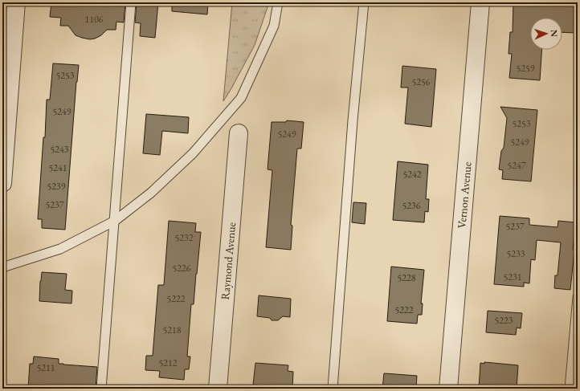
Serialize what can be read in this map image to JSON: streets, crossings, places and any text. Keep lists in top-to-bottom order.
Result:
{
  "streets": {
    "street": ["Vernon Avenue", "Raymond Avenue"]
  },
  "house_numbers": [
    "1106",
    "5259",
    "5253",
    "5256",
    "5249",
    "5253",
    "5249",
    "5249",
    "5243",
    "5247",
    "5241",
    "5242",
    "5239",
    "5237",
    "5236",
    "5237",
    "5232",
    "5233",
    "5226",
    "5231",
    "5228",
    "5222",
    "5222",
    "5223",
    "5218",
    "5212",
    "5211"
  ],
  "north": "right"
}
